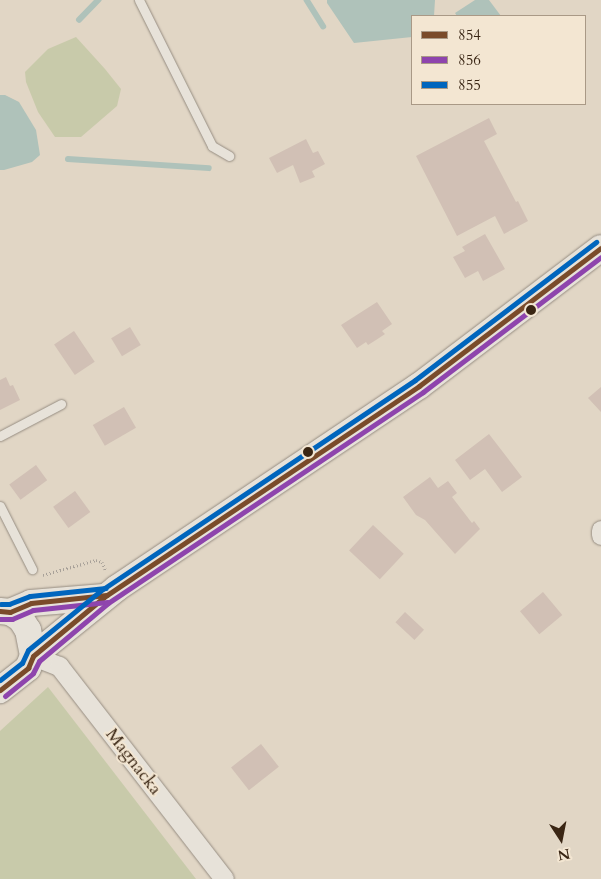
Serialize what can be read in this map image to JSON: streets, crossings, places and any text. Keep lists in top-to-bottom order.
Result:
{
  "streets": {
    "street": ["Magnacka"]
  },
  "lines": ["transit line 855", "transit line 854", "transit line 856"],
  "legend": ["854", "856", "855"],
  "north": "bottom"
}
